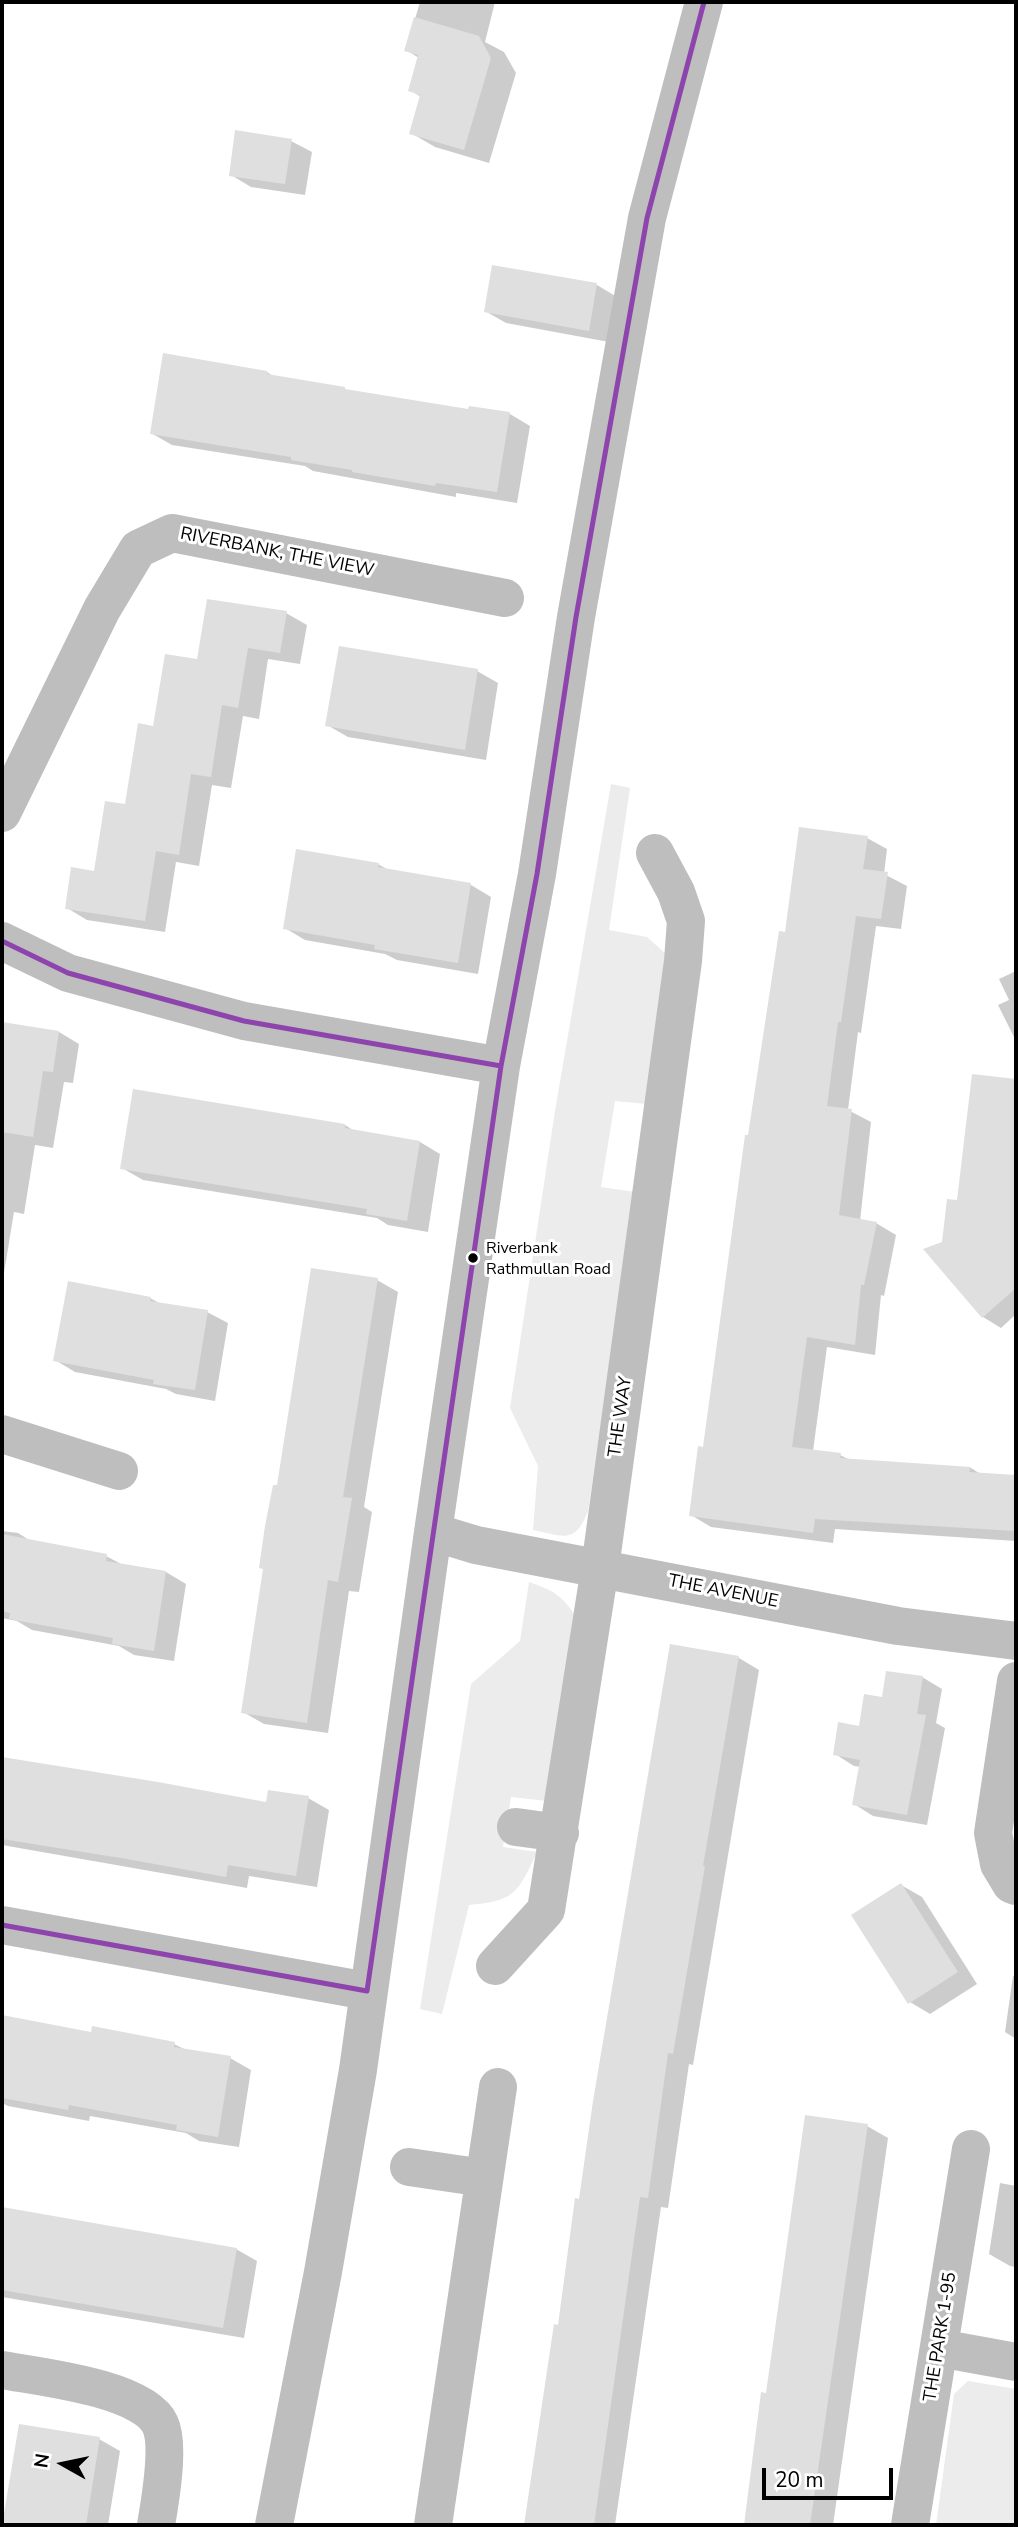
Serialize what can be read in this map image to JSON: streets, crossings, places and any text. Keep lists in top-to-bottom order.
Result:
{
  "streets": {
    "street": [
      "RIVERBANK, THE VIEW",
      "THE WAY",
      "THE AVENUE",
      "THE PARK 1-95"
    ]
  },
  "crossings": [
    ["THE WAY", "THE AVENUE"]
  ],
  "places": ["Riverbank Rathmullan Road"],
  "scale_bar": "20 m",
  "north": "left"
}
